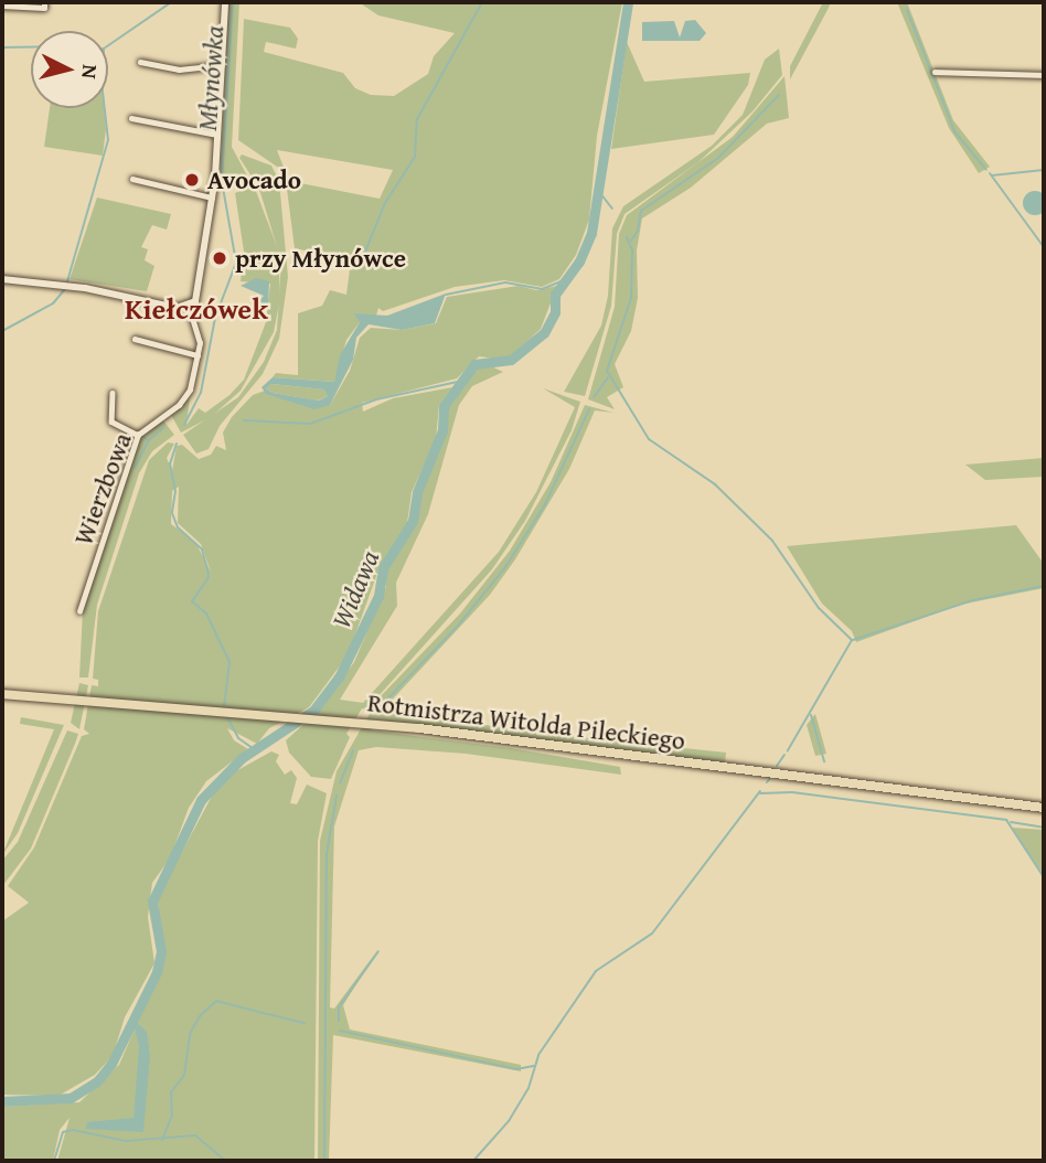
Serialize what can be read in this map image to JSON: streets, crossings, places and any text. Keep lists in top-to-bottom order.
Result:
{
  "streets": {
    "main road": ["Rotmistrza Witolda Pileckiego"],
    "street": ["Wierzbowa"]
  },
  "districts": ["Kiełczówek"],
  "water": ["Młynówka", "Widawa"],
  "places": ["Avocado", "przy Młynówce"],
  "north": "right"
}
